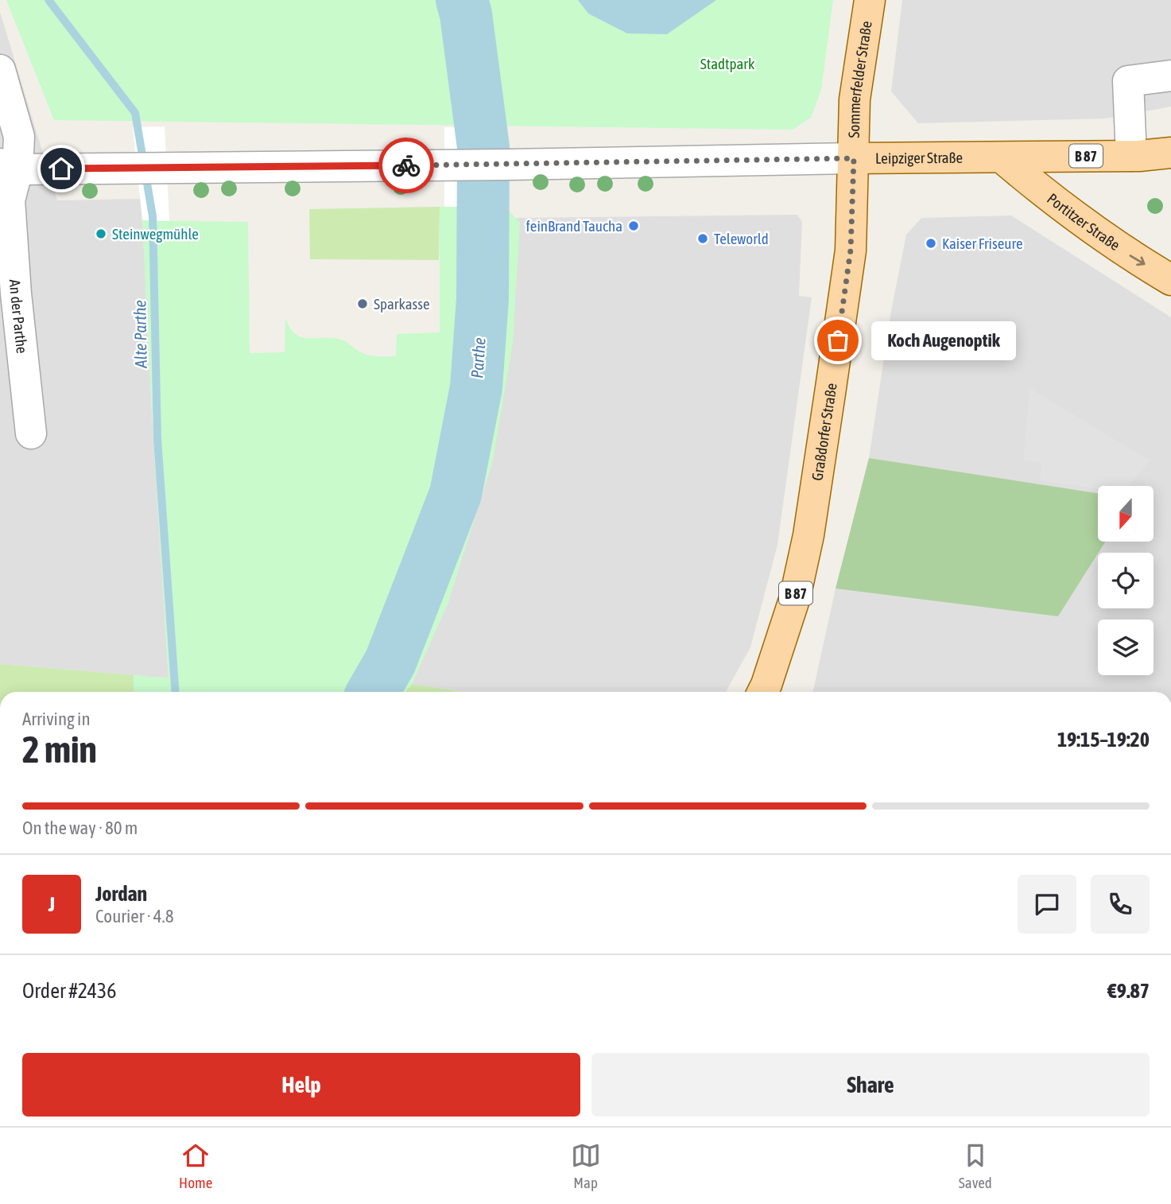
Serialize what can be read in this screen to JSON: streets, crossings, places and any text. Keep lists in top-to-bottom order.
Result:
{
  "streets": {
    "main road": [
      "Sommerfelder Straße",
      "B 87",
      "Leipziger Straße",
      "Portitzer Straße",
      "Graßdorfer Straße"
    ],
    "street": ["An der Parthe"]
  },
  "crossings": [
    ["Sommerfelder Straße", "Leipziger Straße"],
    ["Sommerfelder Straße", "Graßdorfer Straße"],
    ["Leipziger Straße", "Portitzer Straße"],
    ["Leipziger Straße", "An der Parthe"],
    ["Leipziger Straße", "Graßdorfer Straße"]
  ],
  "one_way": ["Portitzer Straße"],
  "water": ["Alte Parthe", "Parthe"],
  "parks": ["Stadtpark"],
  "places": [
    "feinBrand Taucha",
    "Steinwegmühle",
    "Teleworld",
    "Kaiser Friseure",
    "Sparkasse",
    "Koch Augenoptik"
  ],
  "north": "bottom",
  "page": {
    "bubble": "Koch Augenoptik",
    "heading": ["2 min", "Arriving in", "19:15–19:20"],
    "panel": [
      "Jordan",
      "Courier · 4.8",
      "Order #2436",
      "€9.87"
    ],
    "bar": "On the way · 80 m",
    "round": "J",
    "buttons": ["Help", "Share"],
    "tabs": ["Home", "Map", "Saved"]
  }
}
